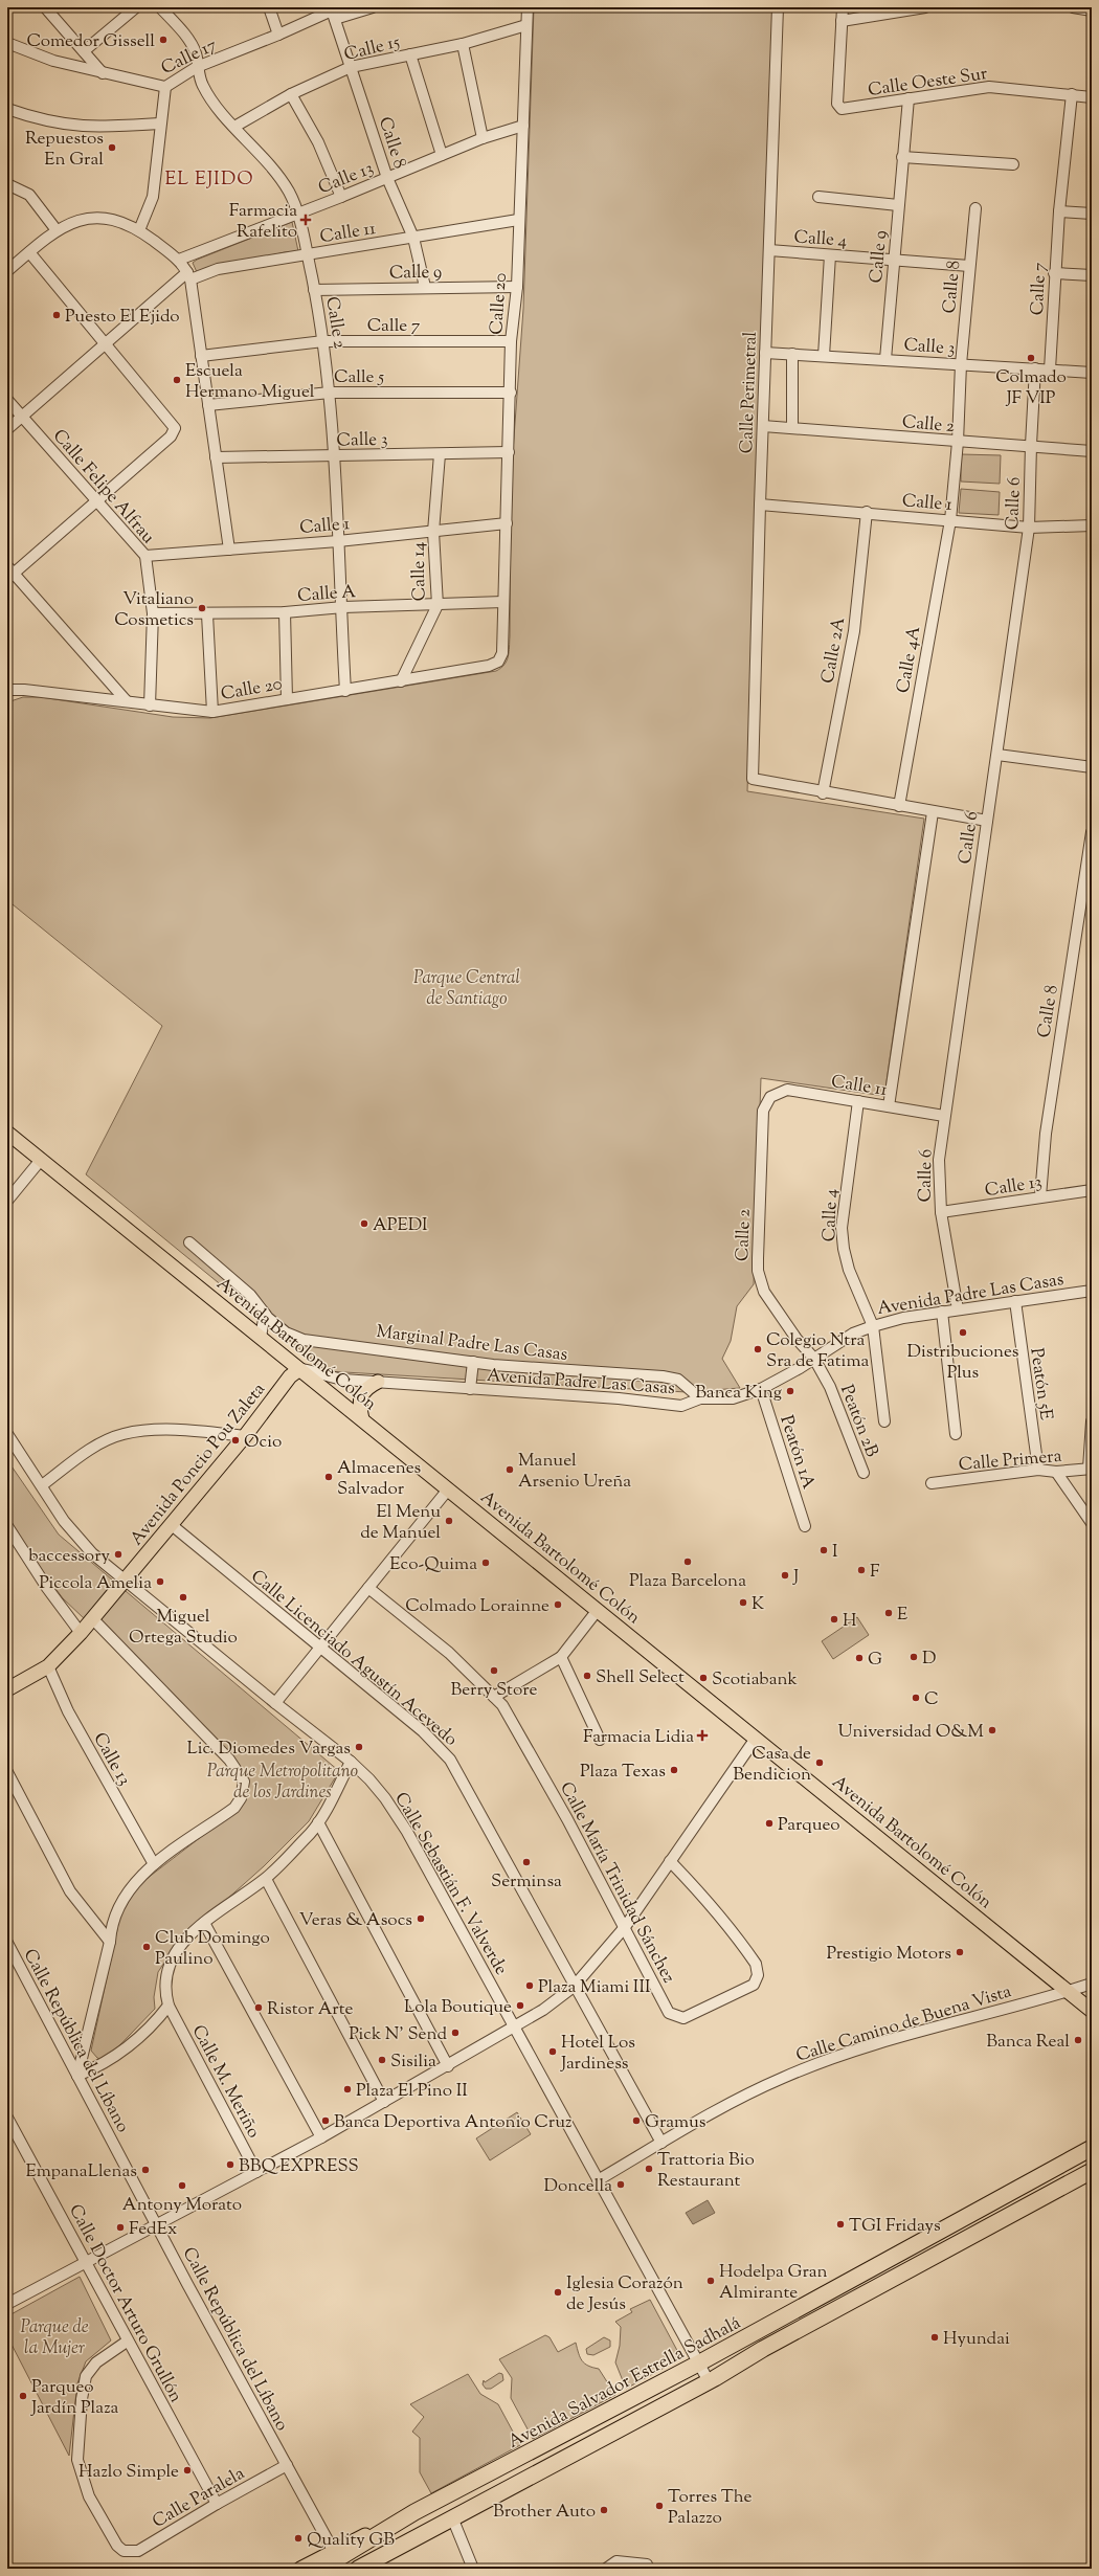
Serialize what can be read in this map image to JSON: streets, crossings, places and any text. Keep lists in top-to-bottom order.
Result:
{
  "streets": {
    "highway": ["Avenida Salvador Estrella Sadhalá"],
    "main road": ["Avenida Bartolomé Colón", "Avenida Poncio Pou Zaleta"],
    "street": [
      "Calle 15",
      "Calle 17",
      "Calle Oeste Sur",
      "Calle 8",
      "Calle 13",
      "Calle 11",
      "Calle 4",
      "Calle 9",
      "Calle 7",
      "Calle 20",
      "Calle 2",
      "Calle 3",
      "Calle 5",
      "Calle Perimetral",
      "Calle Felipe Alfrau",
      "Calle 1",
      "Calle 6",
      "Calle 14",
      "Calle A",
      "Calle 2A",
      "Calle 4A",
      "Avenida Padre Las Casas",
      "Marginal Padre Las Casas",
      "Peatón 5E",
      "Peatón 2B",
      "Peatón 1A",
      "Calle Primera",
      "Calle Licenciado Agustín Acevedo",
      "Calle María Trinidad Sánchez",
      "Calle Sebastián F. Valverde",
      "Calle Camino de Buena Vista",
      "Calle República del Líbano",
      "Calle M. Meriño",
      "Calle Doctor Arturo Grullón",
      "Calle Paralela"
    ]
  },
  "crossings": [
    ["Calle 15", "Calle 8"],
    ["Calle 15", "Calle 20"],
    ["Calle 15", "Calle 2"],
    ["Calle 17", "Calle 8"],
    ["Calle 17", "Calle 2"],
    ["Calle Oeste Sur", "Calle 9"],
    ["Calle Oeste Sur", "Calle 7"],
    ["Calle 8", "Calle 13"],
    ["Calle 8", "Calle 11"],
    ["Calle 8", "Calle 4"],
    ["Calle 8", "Calle 9"],
    ["Calle 8", "Calle 2"],
    ["Calle 8", "Calle 3"],
    ["Calle 8", "Calle 1"],
    ["Calle 8", "Calle 4A"],
    ["Calle 13", "Calle 20"],
    ["Calle 13", "Calle 2"],
    ["Calle 13", "Calle 6"],
    ["Calle 13", "Avenida Poncio Pou Zaleta"],
    ["Calle 11", "Calle 4"],
    ["Calle 11", "Calle 20"],
    ["Calle 11", "Calle 2"],
    ["Calle 11", "Calle 6"],
    ["Calle 4", "Calle 9"],
    ["Calle 4", "Calle Perimetral"],
    ["Calle 4", "Avenida Padre Las Casas"],
    ["Calle 9", "Calle 20"],
    ["Calle 9", "Calle 2"],
    ["Calle 9", "Calle 3"],
    ["Calle 7", "Calle 20"],
    ["Calle 7", "Calle 2"],
    ["Calle 7", "Calle 3"],
    ["Calle 20", "Calle 2"],
    ["Calle 20", "Calle 3"],
    ["Calle 20", "Calle 5"],
    ["Calle 20", "Calle Felipe Alfrau"],
    ["Calle 20", "Calle 1"],
    ["Calle 20", "Calle 14"],
    ["Calle 20", "Calle A"],
    ["Calle 2", "Calle 3"],
    ["Calle 2", "Calle 5"],
    ["Calle 2", "Calle Perimetral"],
    ["Calle 2", "Calle 1"],
    ["Calle 2", "Calle 6"],
    ["Calle 2", "Calle A"],
    ["Calle 2", "Avenida Padre Las Casas"],
    ["Calle 2", "Peatón 2B"],
    ["Calle 3", "Calle Perimetral"],
    ["Calle 3", "Calle 6"],
    ["Calle 3", "Calle 14"],
    ["Calle Perimetral", "Calle 1"],
    ["Calle Perimetral", "Calle 2A"],
    ["Calle Felipe Alfrau", "Calle 1"],
    ["Calle Felipe Alfrau", "Calle A"],
    ["Calle 1", "Calle 6"],
    ["Calle 1", "Calle 14"],
    ["Calle 1", "Calle 2A"],
    ["Calle 1", "Calle 4A"],
    ["Calle 6", "Avenida Padre Las Casas"],
    ["Calle 14", "Calle A"],
    ["Avenida Padre Las Casas", "Marginal Padre Las Casas"],
    ["Avenida Padre Las Casas", "Avenida Bartolomé Colón"],
    ["Avenida Padre Las Casas", "Peatón 5E"],
    ["Avenida Padre Las Casas", "Peatón 2B"],
    ["Avenida Padre Las Casas", "Peatón 1A"],
    ["Avenida Padre Las Casas", "Avenida Poncio Pou Zaleta"],
    ["Avenida Bartolomé Colón", "Avenida Poncio Pou Zaleta"],
    ["Avenida Bartolomé Colón", "Calle Camino de Buena Vista"],
    ["Peatón 5E", "Calle Primera"],
    ["Avenida Poncio Pou Zaleta", "Calle Licenciado Agustín Acevedo"],
    ["Avenida Poncio Pou Zaleta", "Calle Sebastián F. Valverde"],
    ["Calle Licenciado Agustín Acevedo", "Calle Camino de Buena Vista"],
    ["Calle Sebastián F. Valverde", "Calle Camino de Buena Vista"],
    ["Calle Sebastián F. Valverde", "Calle M. Meriño"],
    ["Calle Sebastián F. Valverde", "Avenida Salvador Estrella Sadhalá"],
    ["Calle República del Líbano", "Avenida Salvador Estrella Sadhalá"],
    ["Calle República del Líbano", "Calle Paralela"],
    ["Calle Doctor Arturo Grullón", "Calle Paralela"]
  ],
  "districts": ["EL EJIDO"],
  "parks": ["Parque Central de Santiago", "Parque Metropolitano de los Jardines", "Parque de la Mujer"],
  "places": {
    "other": [
      "Comedor Gissell",
      "Repuestos En Gral",
      "Puesto El Ejido",
      "Colmado JF VIP",
      "Escuela Hermano Miguel",
      "Vitaliano Cosmetics",
      "APEDI",
      "Distribuciones Plus",
      "Colegio Ntra Sra de Fatima",
      "Banca King",
      "Ocio",
      "Manuel Arsenio Ureña",
      "Almacenes Salvador",
      "El Menu de Manuel",
      "I",
      "baccessory",
      "Plaza Barcelona",
      "Eco-Quima",
      "F",
      "J",
      "Piccola Amelia",
      "Miguel Ortega Studio",
      "K",
      "Colmado Lorainne",
      "E",
      "H",
      "D",
      "G",
      "Berry Store",
      "Shell Select",
      "Scotiabank",
      "C",
      "Universidad O&M",
      "Lic. Diomedes Vargas",
      "Casa de Bendicion",
      "Plaza Texas",
      "Parqueo",
      "Serminsa",
      "Veras & Asocs",
      "Club Domingo Paulino",
      "Prestigio Motors",
      "Plaza Miami III",
      "Lola Boutique",
      "Ristor Arte",
      "Pick N' Send",
      "Banca Real",
      "Hotel Los Jardiness",
      "Sisilia",
      "Plaza El Pino II",
      "Banca Deportiva Antonio Cruz",
      "Gramus",
      "BBQ EXPRESS",
      "Trattoria Bio Restaurant",
      "EmpanaLlenas",
      "Doncella",
      "Antony Morato",
      "TGI Fridays",
      "FedEx",
      "Hodelpa Gran Almirante",
      "Iglesia Corazón de Jesús",
      "Hyundai",
      "Parqueo Jardín Plaza",
      "Hazlo Simple",
      "Torres The Palazzo",
      "Brother Auto",
      "Quality GB"
    ],
    "health": ["Farmacia Rafelito", "Farmacia Lidia"]
  }
}
